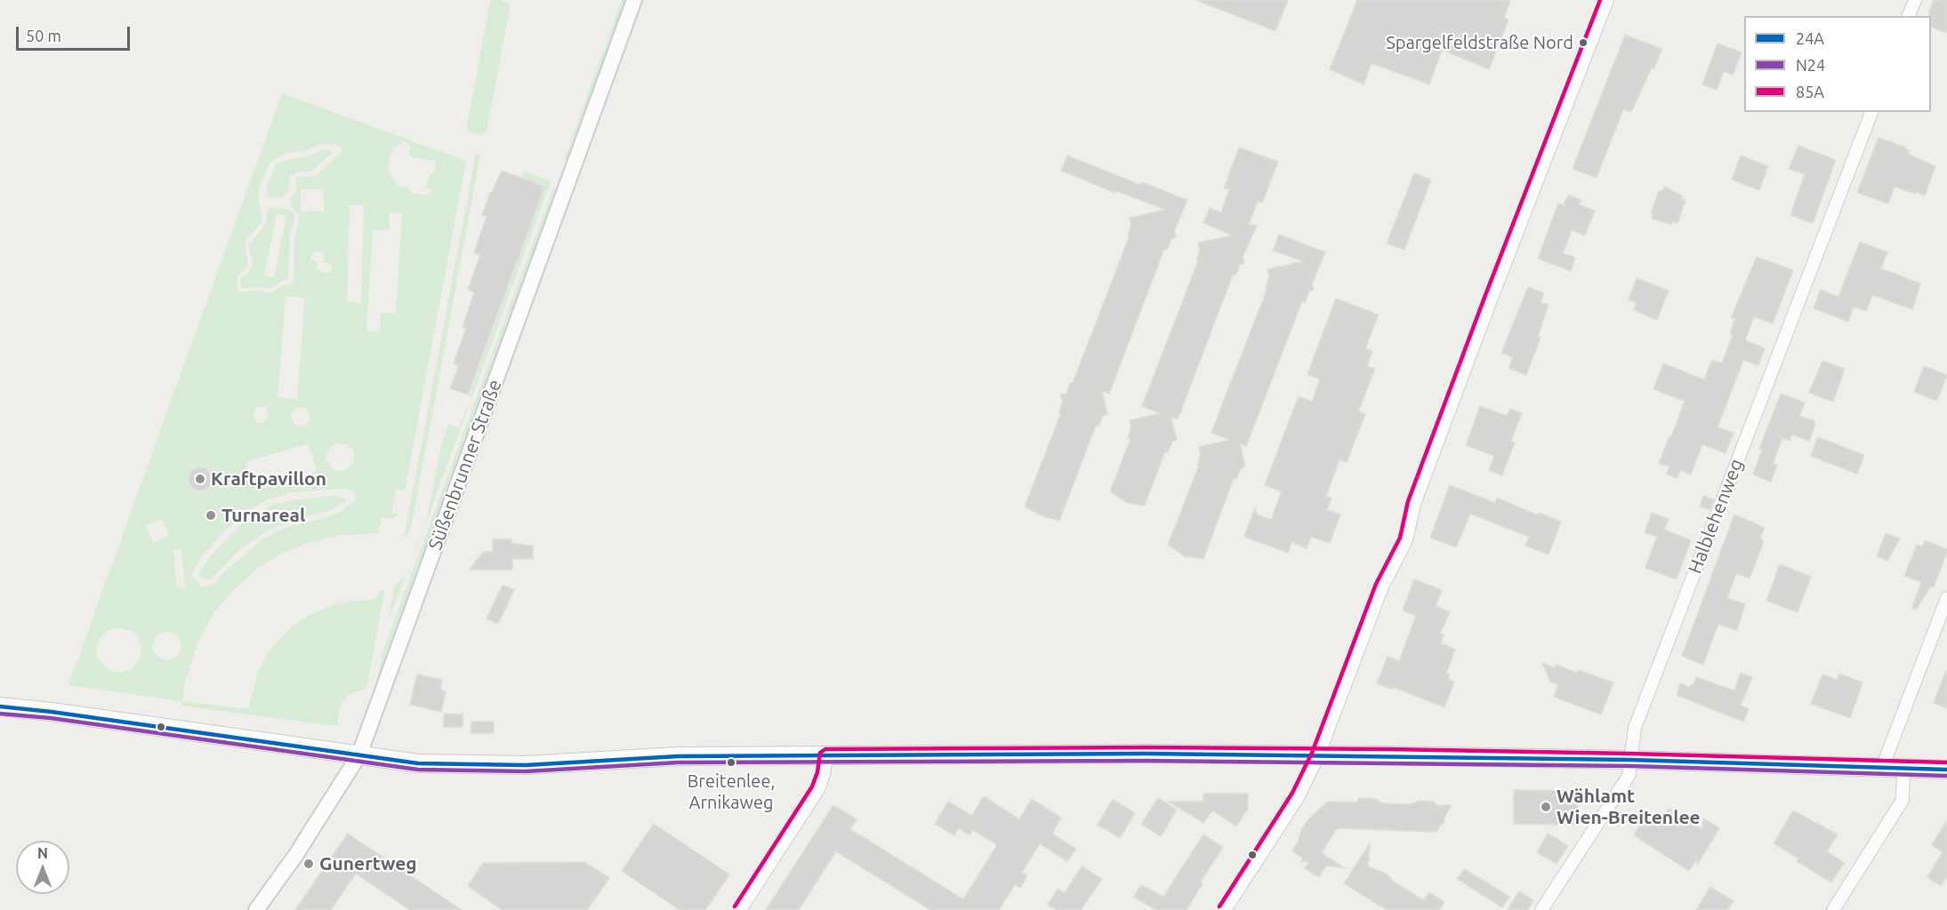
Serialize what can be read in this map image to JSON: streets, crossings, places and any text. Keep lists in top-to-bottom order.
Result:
{
  "streets": {
    "street": ["Süßenbrunner Straße", "Halblehenweg"]
  },
  "places": [
    "Spargelfeldstraße Nord",
    "Kraftpavillon",
    "Turnareal",
    "Breitenlee, Arnikaweg",
    "Wählamt Wien-Breitenlee",
    "Gunertweg"
  ],
  "lines": ["transit line 85A", "transit line 24A", "transit line N24"],
  "legend": ["24A", "N24", "85A"],
  "scale_bar": "50 m",
  "north": "top"
}
